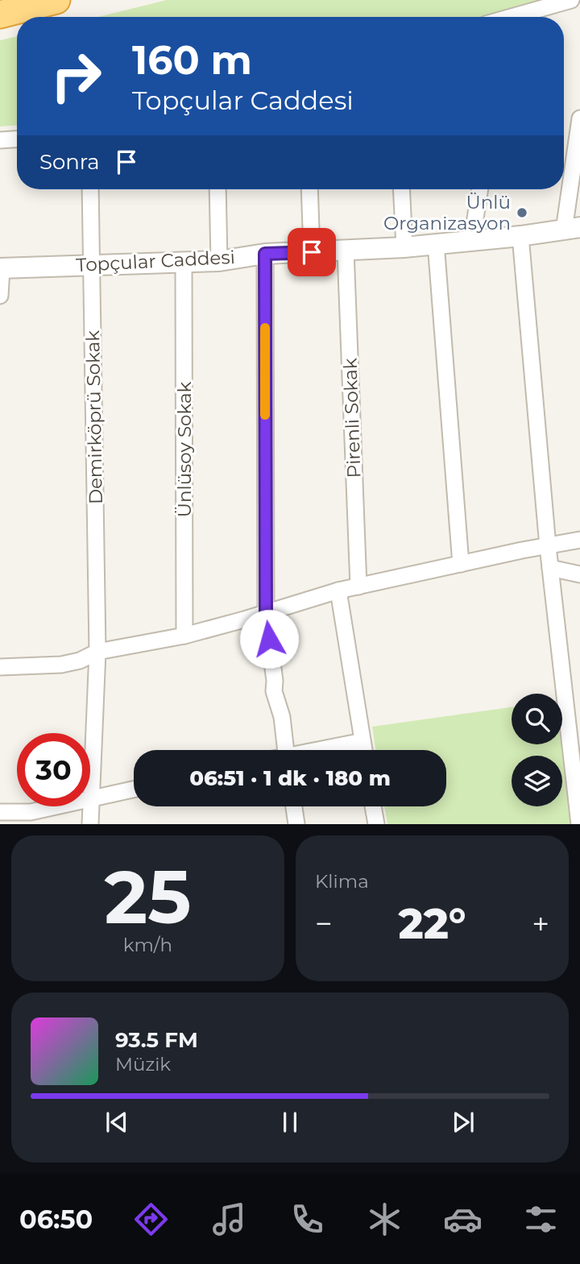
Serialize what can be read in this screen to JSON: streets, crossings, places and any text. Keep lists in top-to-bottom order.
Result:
{
  "streets": {
    "street": [
      "Topçular Caddesi",
      "Demirköprü Sokak",
      "Pirenli Sokak",
      "Ünlüsoy Sokak"
    ]
  },
  "crossings": [
    ["Topçular Caddesi", "Demirköprü Sokak"],
    ["Topçular Caddesi", "Pirenli Sokak"],
    ["Topçular Caddesi", "Ünlüsoy Sokak"]
  ],
  "places": ["Ünlü Organizasyon"],
  "page": {
    "turn": ["160 m", "Topçular Caddesi"],
    "then": "Sonra",
    "limit": "30",
    "trip": "06:51 · 1 dk · 180 m",
    "tile": [
      ["25", "km/h"],
      "Klima"
    ],
    "heat": ["−", "22°", "+"],
    "song": ["93.5 FM", "Müzik"],
    "tabs": "06:50"
  }
}
